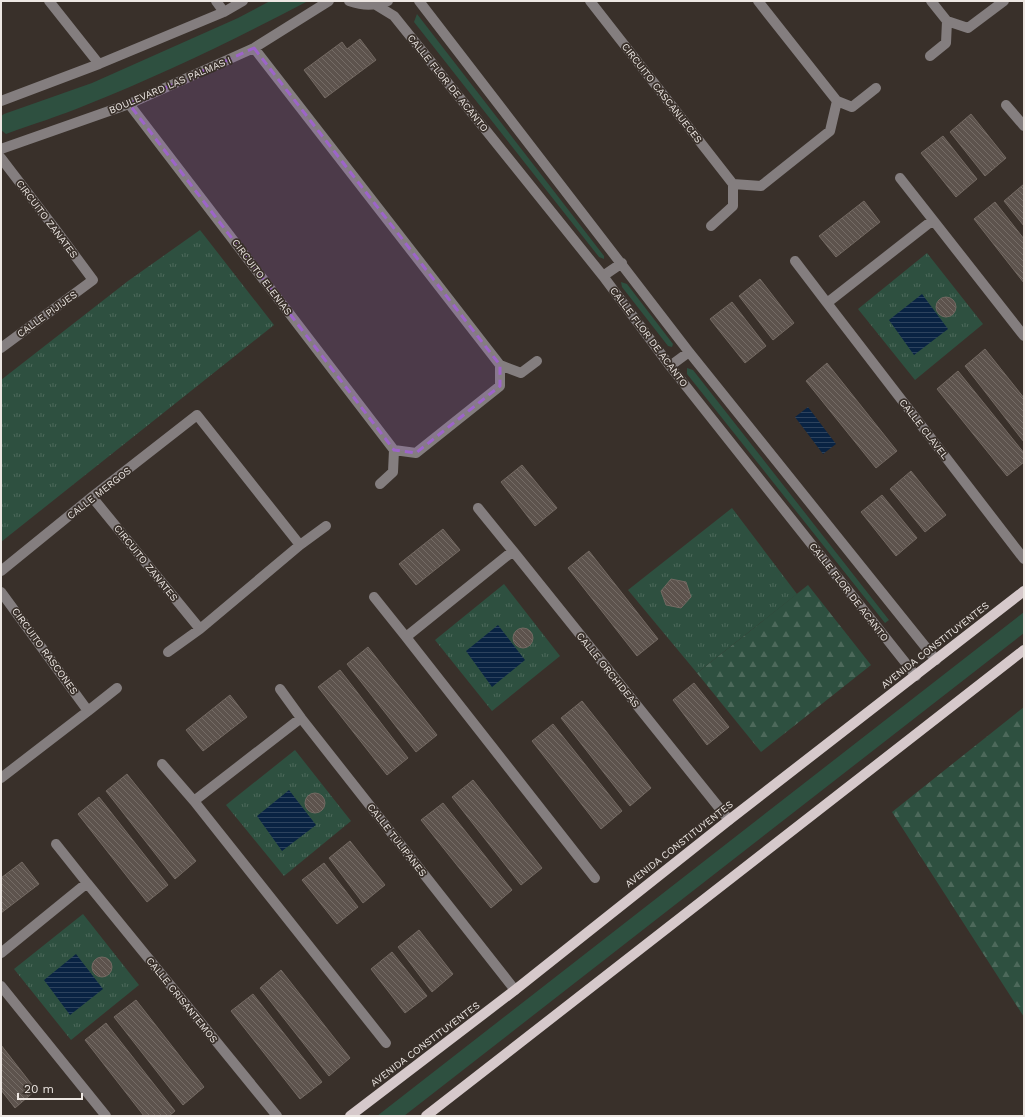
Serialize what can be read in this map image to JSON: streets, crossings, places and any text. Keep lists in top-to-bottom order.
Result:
{
  "streets": {
    "main road": ["AVENIDA CONSTITUYENTES"],
    "street": [
      "CALLE FLOR DE ACANTO",
      "BOULEVARD LAS PALMAS I",
      "CIRCUITO CASCANUECES",
      "CIRCUITO ZANATES",
      "CIRCUITO ELENIAS",
      "CALLE PIJIJES",
      "CALLE CLAVEL",
      "CALLE MERGOS",
      "CIRCUITO RASCONES",
      "CALLE ORCHIDEAS",
      "CALLE TULIPANES",
      "CALLE CRISANTEMOS"
    ]
  },
  "crossings": [
    ["CALLE FLOR DE ACANTO", "AVENIDA CONSTITUYENTES"],
    ["BOULEVARD LAS PALMAS I", "CIRCUITO ELENIAS"],
    ["CIRCUITO ZANATES", "CALLE PIJIJES"],
    ["CIRCUITO ZANATES", "CALLE MERGOS"],
    ["AVENIDA CONSTITUYENTES", "CALLE ORCHIDEAS"],
    ["AVENIDA CONSTITUYENTES", "CALLE TULIPANES"]
  ],
  "scale_bar": "20 m"
}
